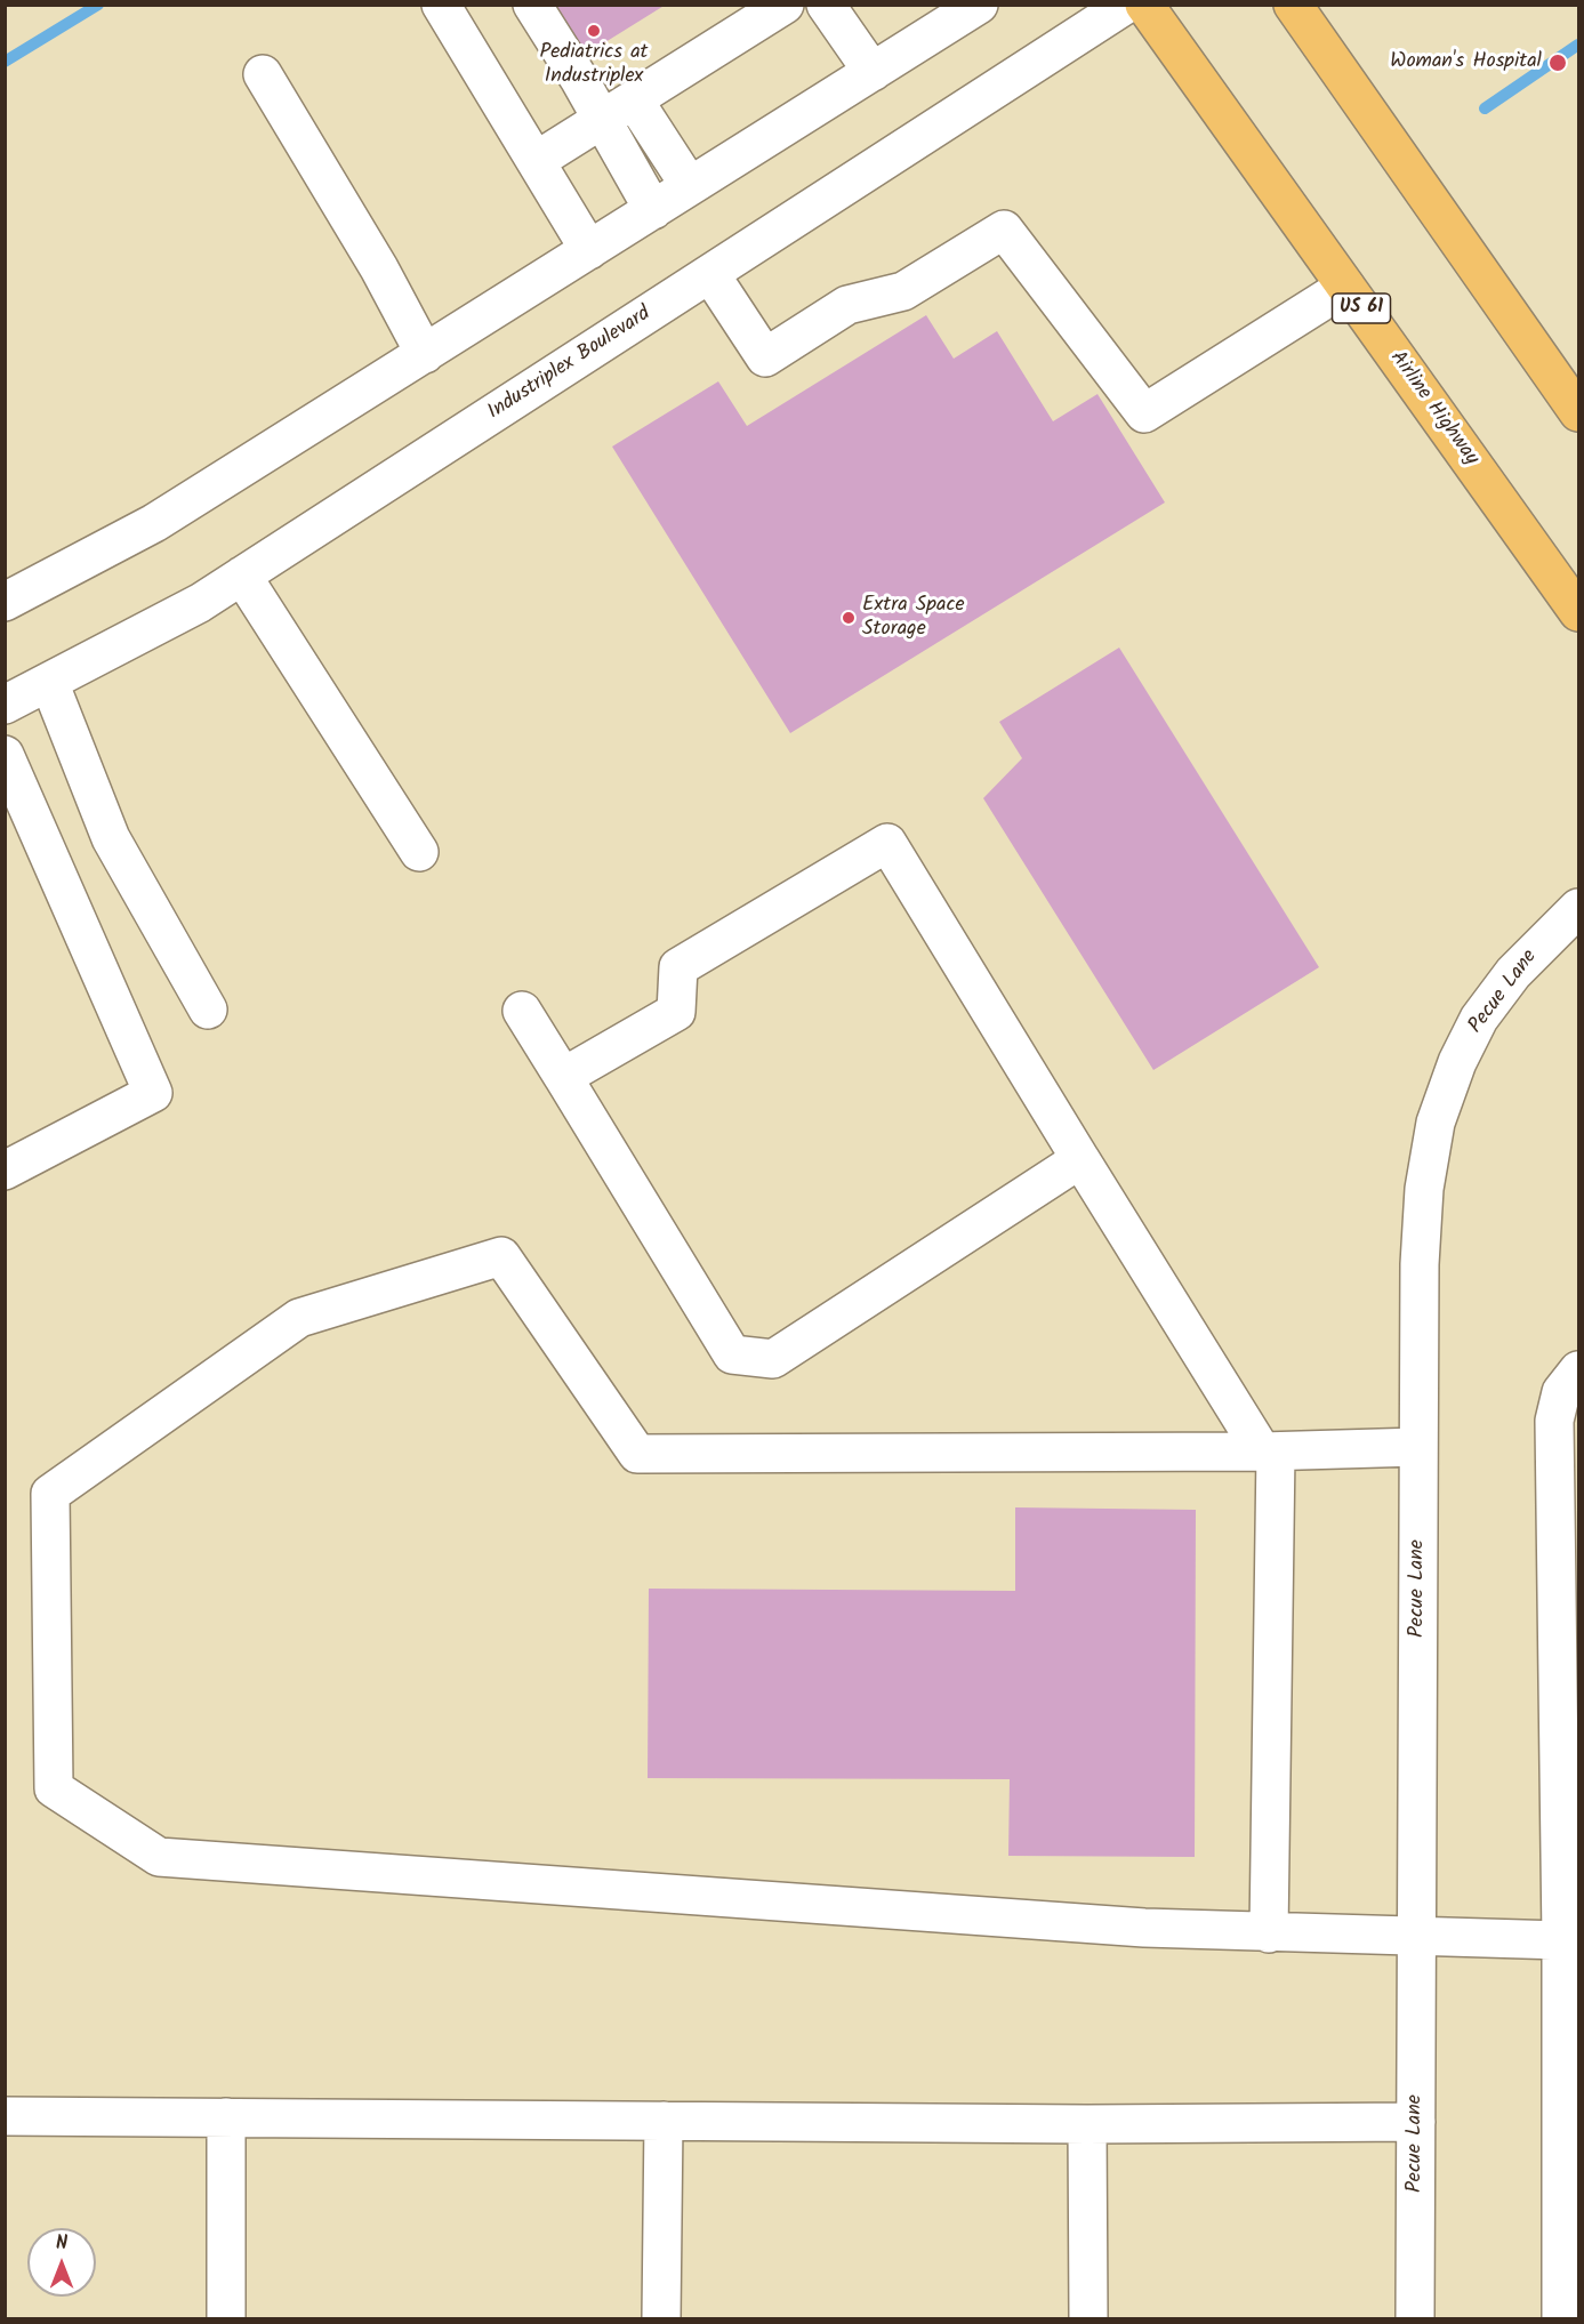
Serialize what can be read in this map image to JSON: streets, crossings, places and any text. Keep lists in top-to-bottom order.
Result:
{
  "streets": {
    "highway": ["US 61", "Airline Highway"],
    "street": ["Industriplex Boulevard", "Pecue Lane"]
  },
  "places": ["Pediatrics at Industriplex", "Woman's Hospital", "Extra Space Storage"],
  "north": "top"
}
